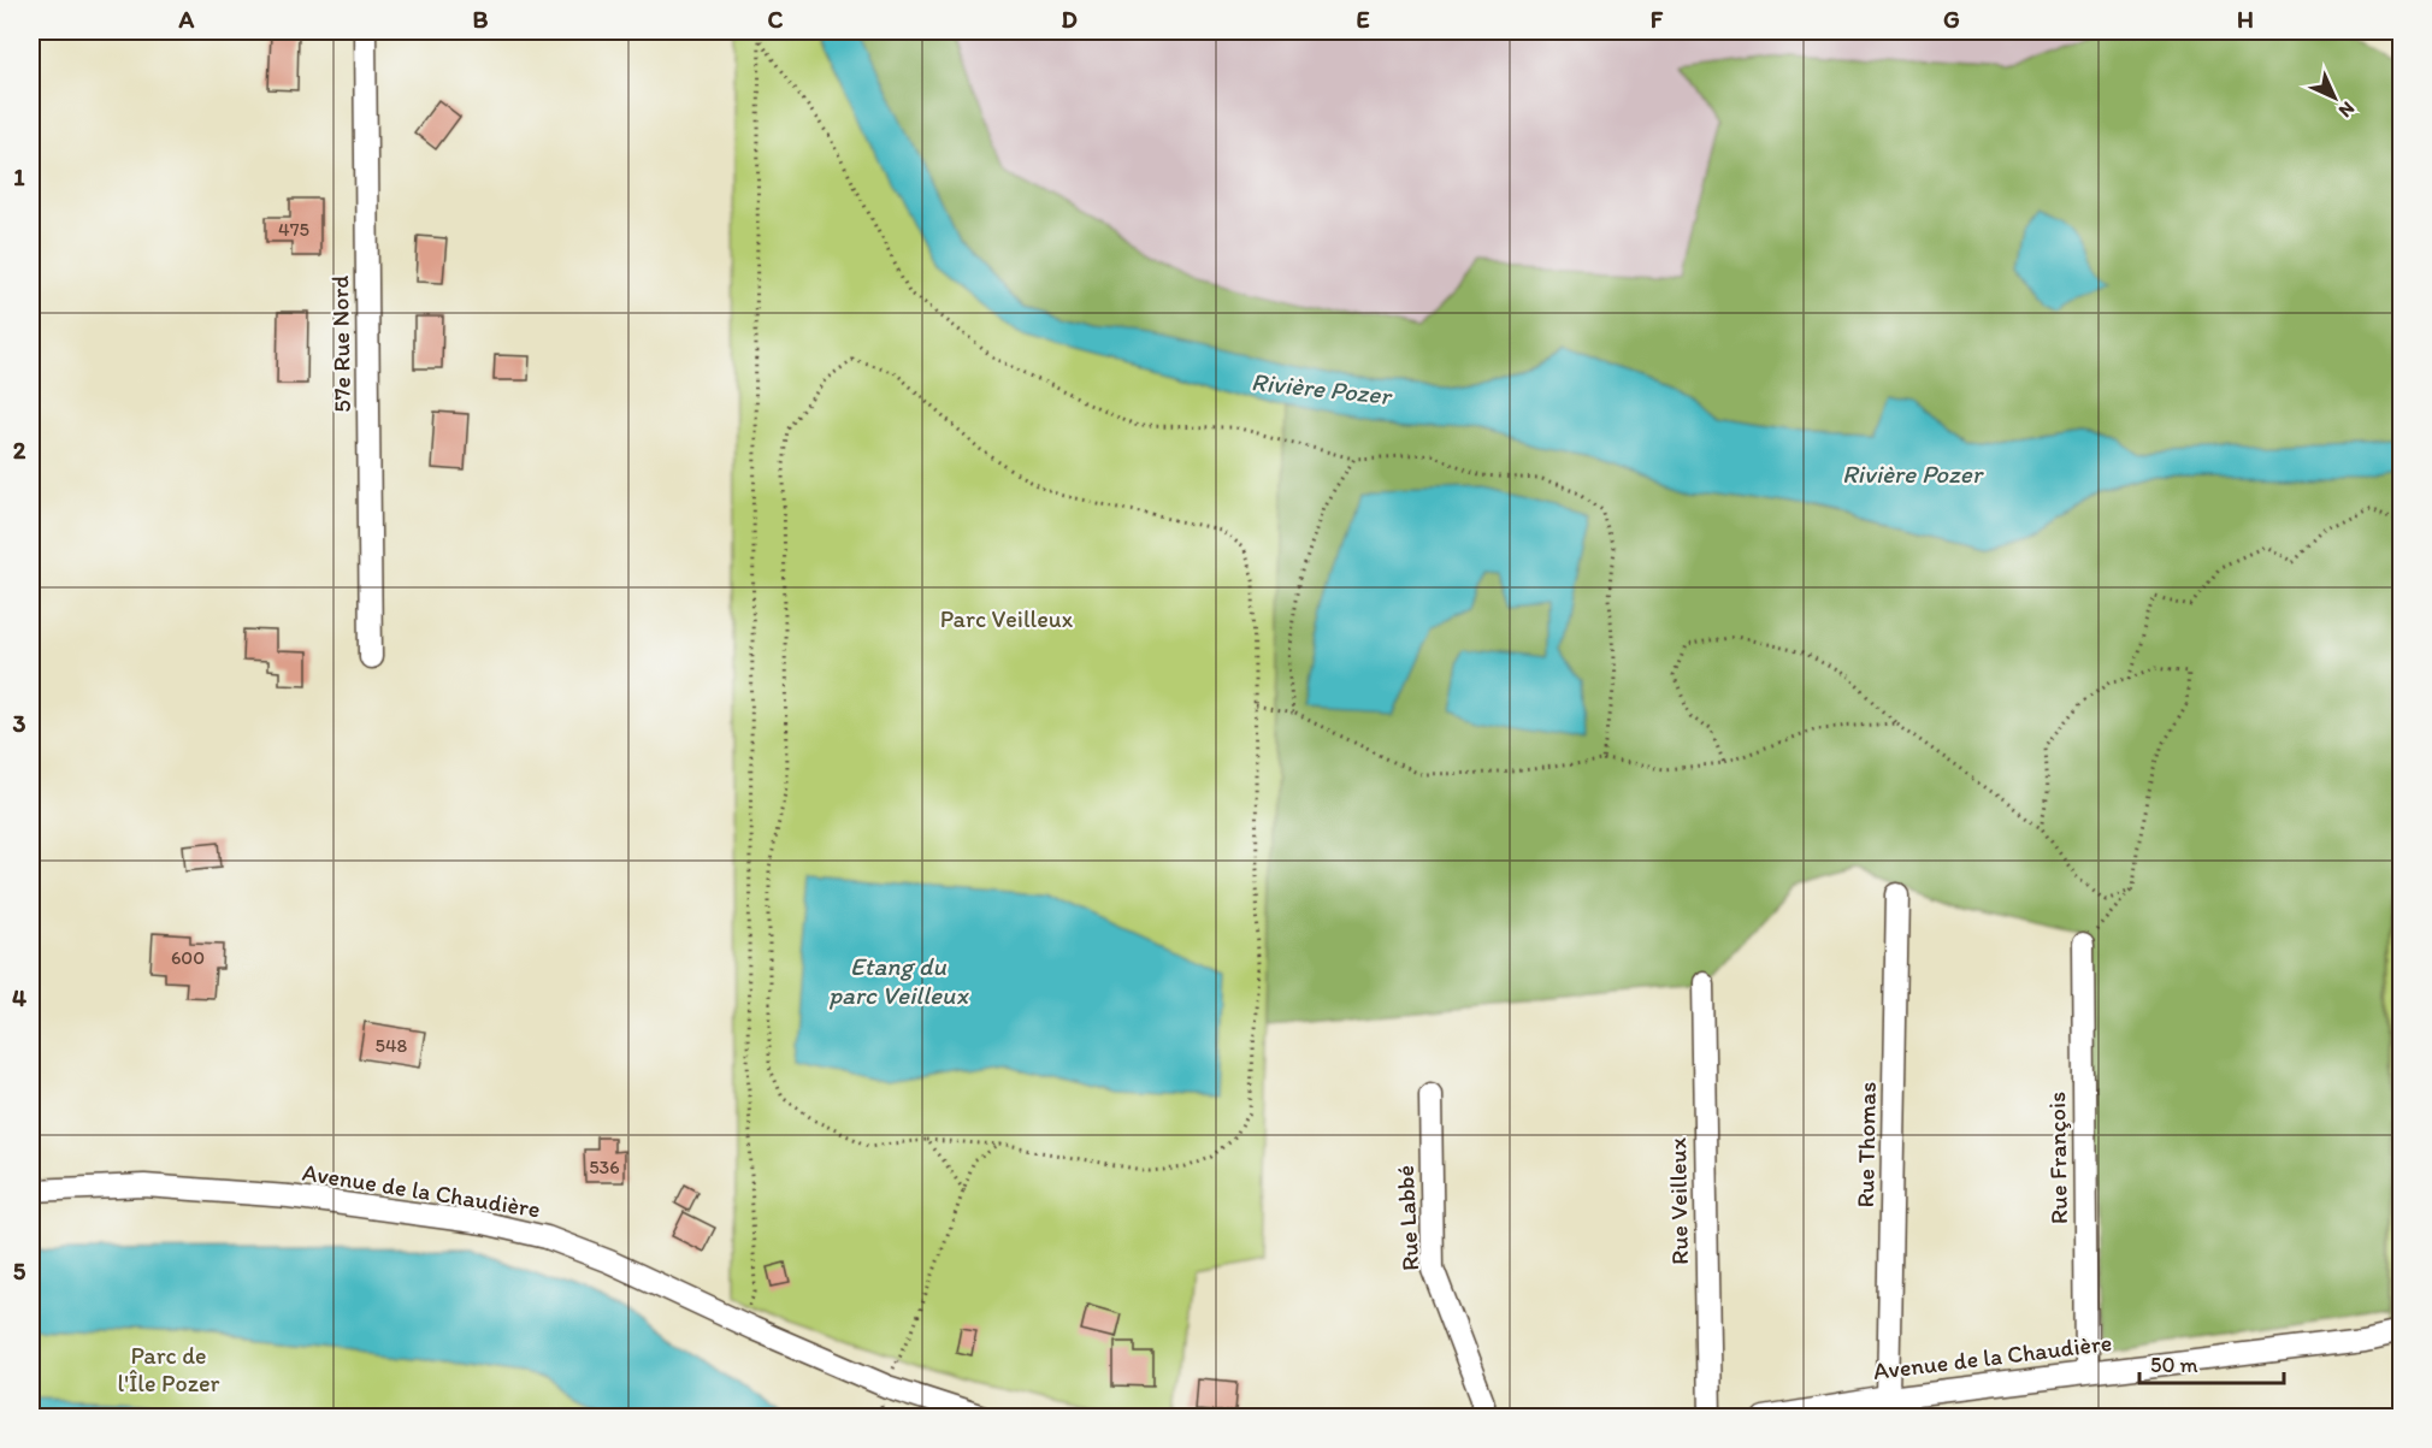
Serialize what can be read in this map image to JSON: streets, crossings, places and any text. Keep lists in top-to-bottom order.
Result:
{
  "streets": {
    "street": [
      "57e Rue Nord",
      "Rue Thomas",
      "Rue François",
      "Avenue de la Chaudière",
      "Rue Veilleux",
      "Rue Labbé"
    ]
  },
  "crossings": [
    ["Rue Thomas", "Avenue de la Chaudière"],
    ["Rue François", "Avenue de la Chaudière"]
  ],
  "water": ["Rivière Pozer", "Etang du parc Veilleux"],
  "parks": ["Parc Veilleux", "Parc de l'Île Pozer"],
  "house_numbers": [
    "475",
    "600",
    "548",
    "536"
  ],
  "scale_bar": "50 m",
  "north": "bottom right",
  "grid": {
    "columns": [
      "A",
      "B",
      "C",
      "D",
      "E",
      "F",
      "G",
      "H"
    ],
    "rows": [
      "1",
      "2",
      "3",
      "4",
      "5"
    ]
  }
}
